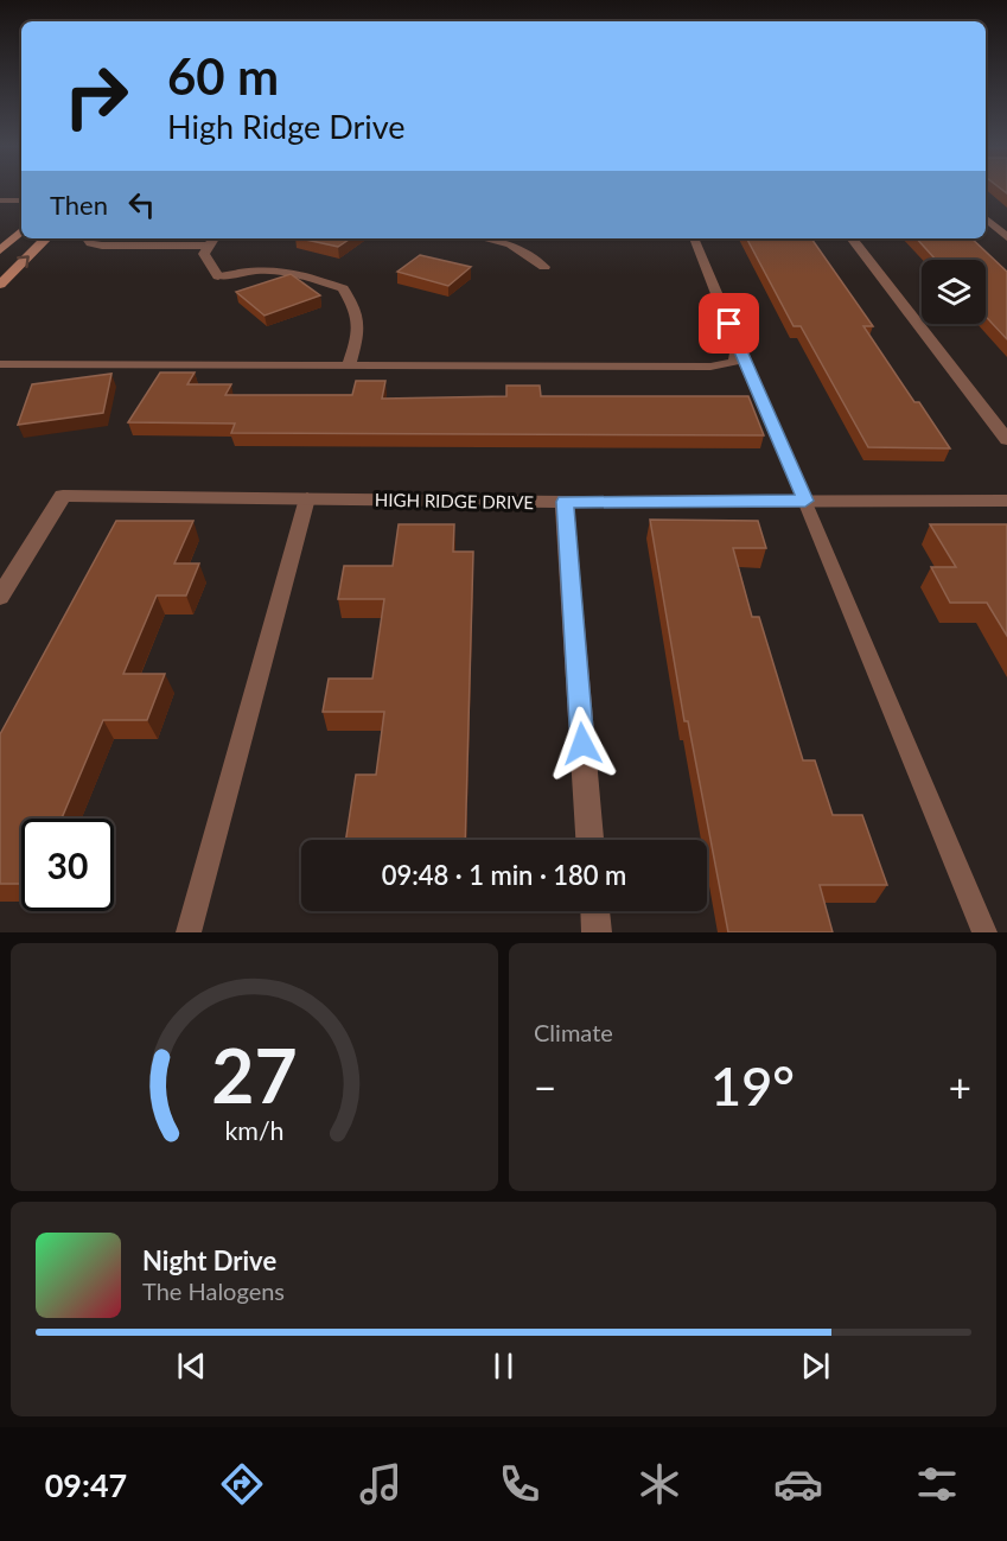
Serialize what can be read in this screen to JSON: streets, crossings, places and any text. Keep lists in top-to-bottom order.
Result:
{
  "streets": {
    "street": ["HIGH RIDGE DRIVE"]
  },
  "page": {
    "turn": ["60 m", "High Ridge Drive"],
    "then": "Then",
    "limit": "30",
    "trip": "09:48 · 1 min · 180 m",
    "tile": "Climate",
    "heat": ["−", "19°", "+"],
    "song": ["Night Drive", "The Halogens"],
    "tabs": "09:47",
    "gauge": ["27", "km/h"]
  }
}
